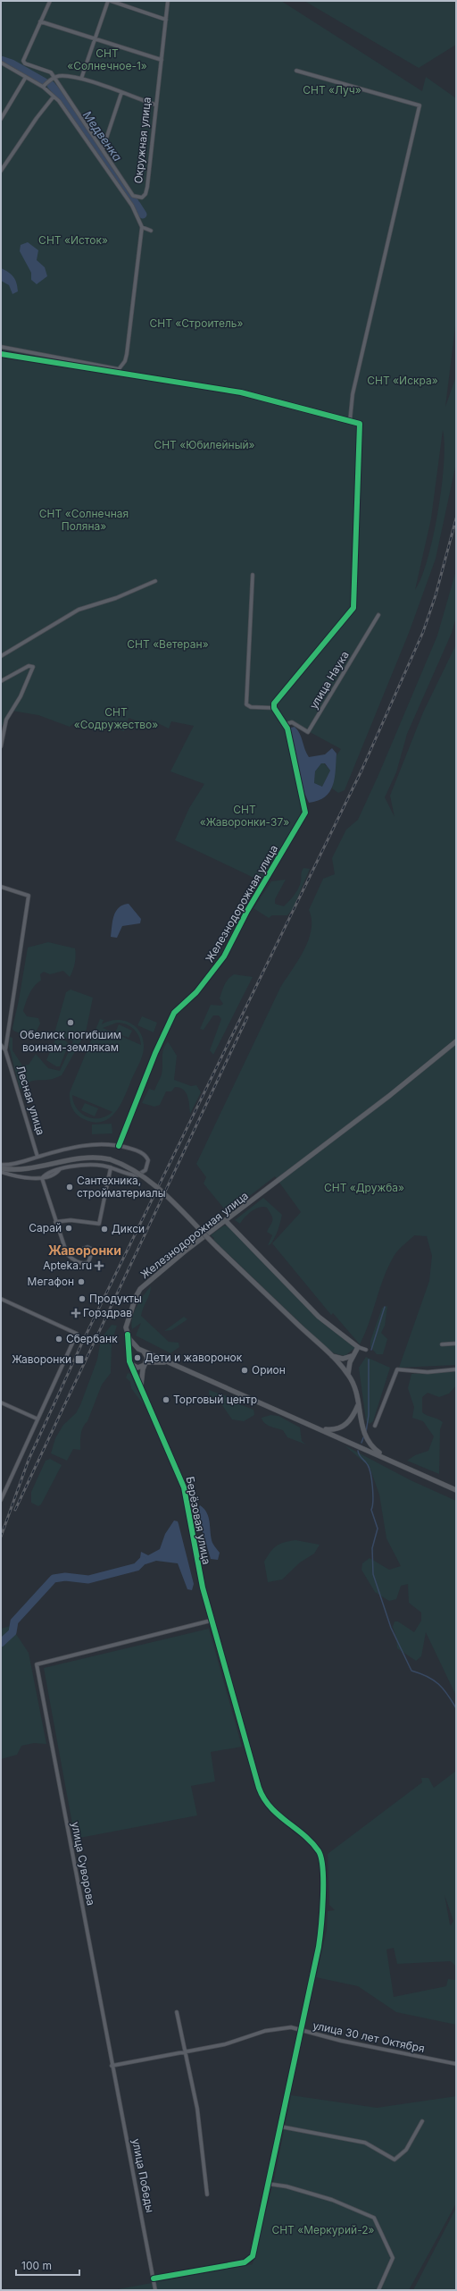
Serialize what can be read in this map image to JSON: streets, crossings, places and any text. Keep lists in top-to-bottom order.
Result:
{
  "streets": {
    "street": [
      "Окружная улица",
      "улица Наука",
      "Железнодорожная улица",
      "Лесная улица",
      "Берёзовая улица",
      "улица Суворова",
      "улица 30 лет Октября",
      "улица Победы"
    ]
  },
  "crossings": [
    ["улица Наука", "Железнодорожная улица"],
    ["Железнодорожная улица", "Берёзовая улица"],
    ["Берёзовая улица", "улица Суворова"],
    ["Берёзовая улица", "улица 30 лет Октября"],
    ["Берёзовая улица", "улица Победы"],
    ["улица Суворова", "улица 30 лет Октября"],
    ["улица Суворова", "улица Победы"],
    ["улица 30 лет Октября", "улица Победы"]
  ],
  "districts": ["Жаворонки"],
  "water": ["Медвенка"],
  "parks": [
    "СНТ «Солнечное-1»",
    "СНТ «Луч»",
    "СНТ «Исток»",
    "СНТ «Строитель»",
    "СНТ «Искра»",
    "СНТ «Юбилейный»",
    "СНТ «Солнечная Поляна»",
    "СНТ «Ветеран»",
    "СНТ «Содружество»",
    "СНТ «Жаворонки-37»",
    "СНТ «Дружба»",
    "СНТ «Меркурий-2»"
  ],
  "places": {
    "other": [
      "Обелиск погибшим воинам-землякам",
      "Сантехника, стройматериалы",
      "Сарай",
      "Дикси",
      "Мегафон",
      "Продукты",
      "Сбербанк",
      "Дети и жаворонок",
      "Орион",
      "Торговый центр"
    ],
    "health": ["Apteka.ru", "Горздрав"],
    "transit": ["Жаворонки"]
  },
  "scale_bar": "100 m"
}
